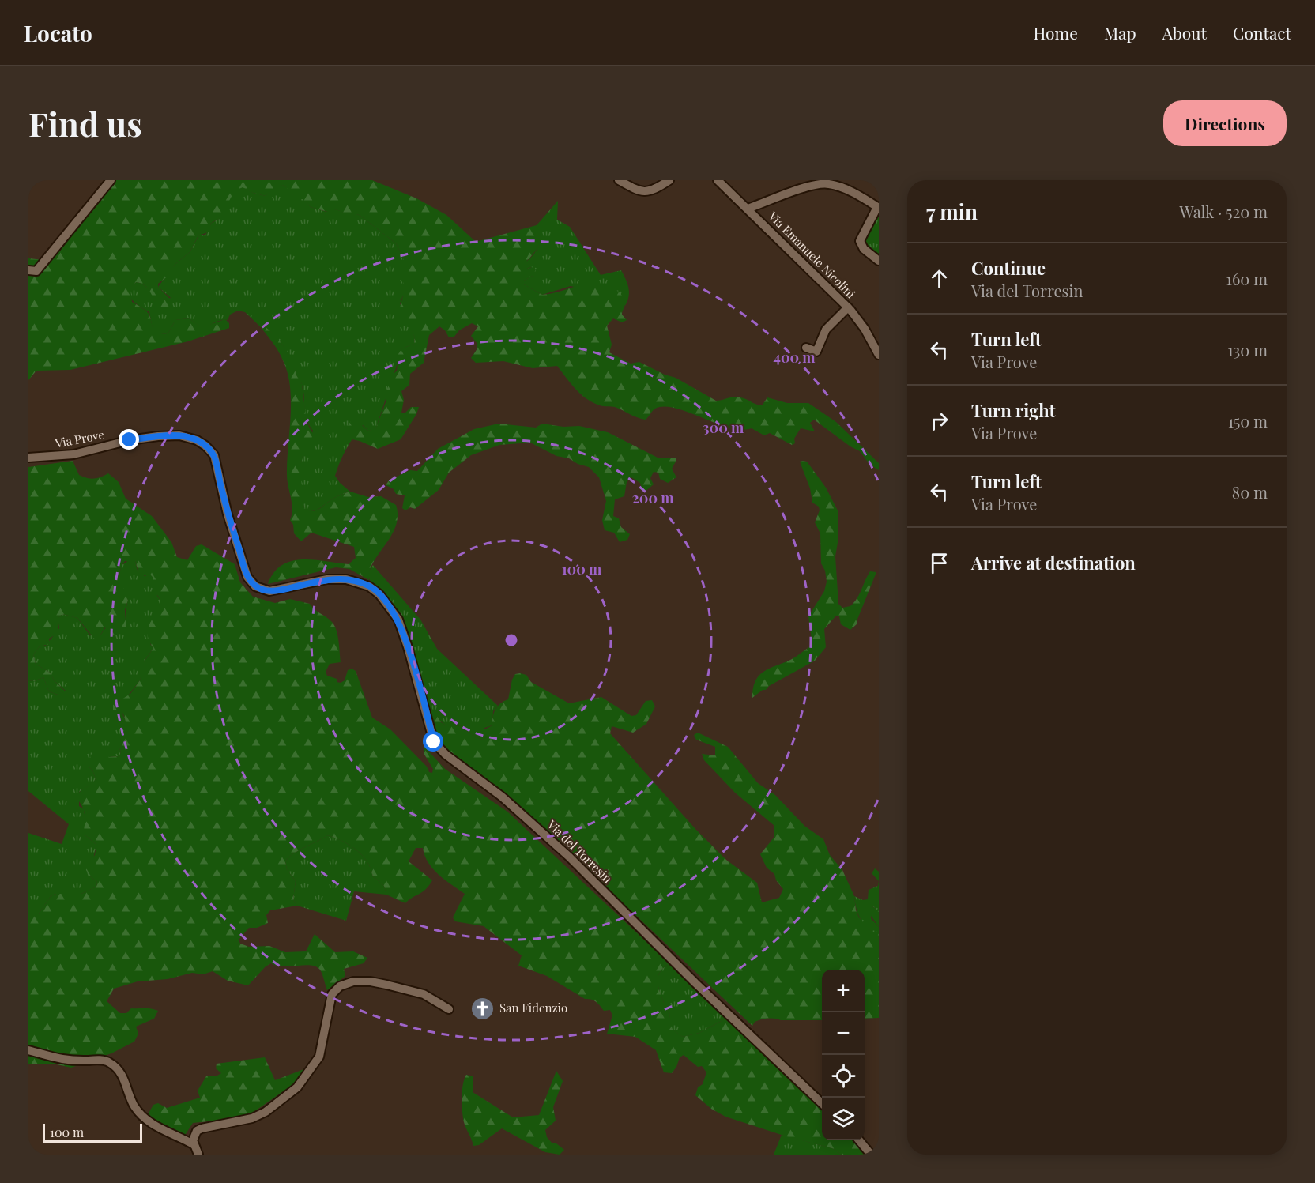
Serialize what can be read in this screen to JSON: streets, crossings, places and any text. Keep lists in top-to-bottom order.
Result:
{
  "streets": {
    "street": ["Via Emanuele Nicolini", "Via Prove", "Via del Torresin"]
  },
  "crossings": [
    ["Via Prove", "Via del Torresin"]
  ],
  "places": {
    "church": ["San Fidenzio"]
  },
  "scale_bar": "100 m",
  "page": {
    "header": "Locato",
    "nav": [
      "Home",
      "Map",
      "About",
      "Contact"
    ],
    "buttons": "Directions",
    "title": "Find us",
    "heading": ["7 min", "Walk · 520 m"],
    "list": [
      ["Continue", "Via del Torresin", "160 m"],
      ["Turn left", "Via Prove", "130 m"],
      ["Turn right", "Via Prove", "150 m"],
      ["Turn left", "Via Prove", "80 m"],
      "Arrive at destination"
    ],
    "map_buttons": ["+", "−"],
    "scale": "100 m"
  },
  "rings": [
    "400 m",
    "300 m",
    "200 m",
    "100 m"
  ]
}
